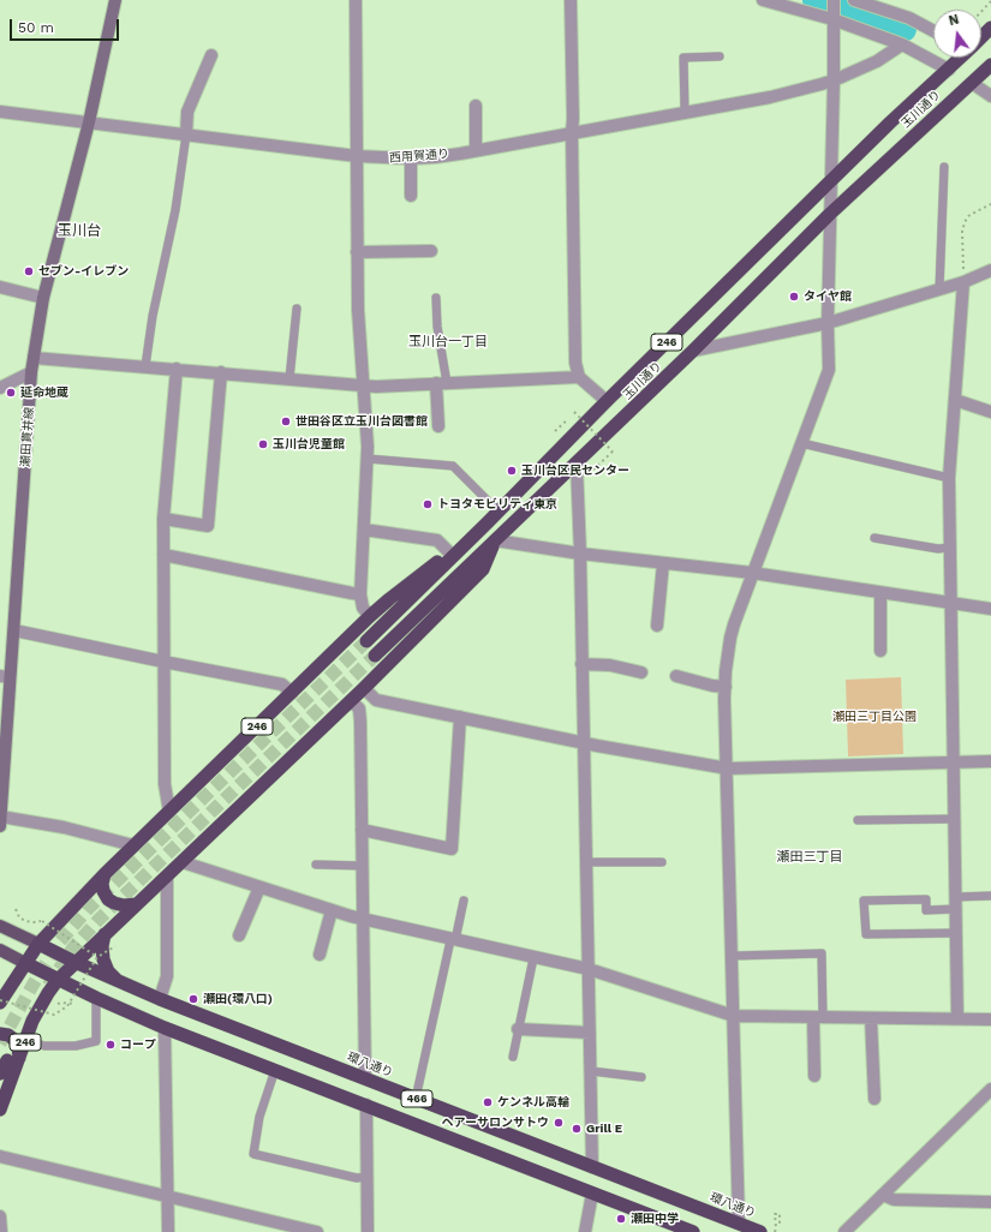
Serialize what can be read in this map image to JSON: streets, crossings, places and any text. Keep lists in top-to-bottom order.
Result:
{
  "streets": {
    "highway": [
      "玉川通り",
      "246",
      "環八通り",
      "466"
    ],
    "main road": ["瀬田貫井線"],
    "street": ["西用賀通り"]
  },
  "crossings": [
    ["玉川通り", "246"],
    ["西用賀通り", "瀬田貫井線"],
    ["246", "環八通り"],
    ["246", "466"]
  ],
  "districts": ["玉川台", "玉川台一丁目", "瀬田三丁目"],
  "parks": ["瀬田三丁目公園"],
  "places": [
    "セブン-イレブン",
    "タイヤ館",
    "延命地蔵",
    "世田谷区立玉川台図書館",
    "玉川台児童館",
    "玉川台区民センター",
    "トヨタモビリティ東京",
    "瀬田(環八口)",
    "コープ",
    "ケンネル高輪",
    "ヘアーサロンサトウ",
    "Grill E",
    "瀬田中学"
  ],
  "scale_bar": "50 m",
  "north": "top"
}
